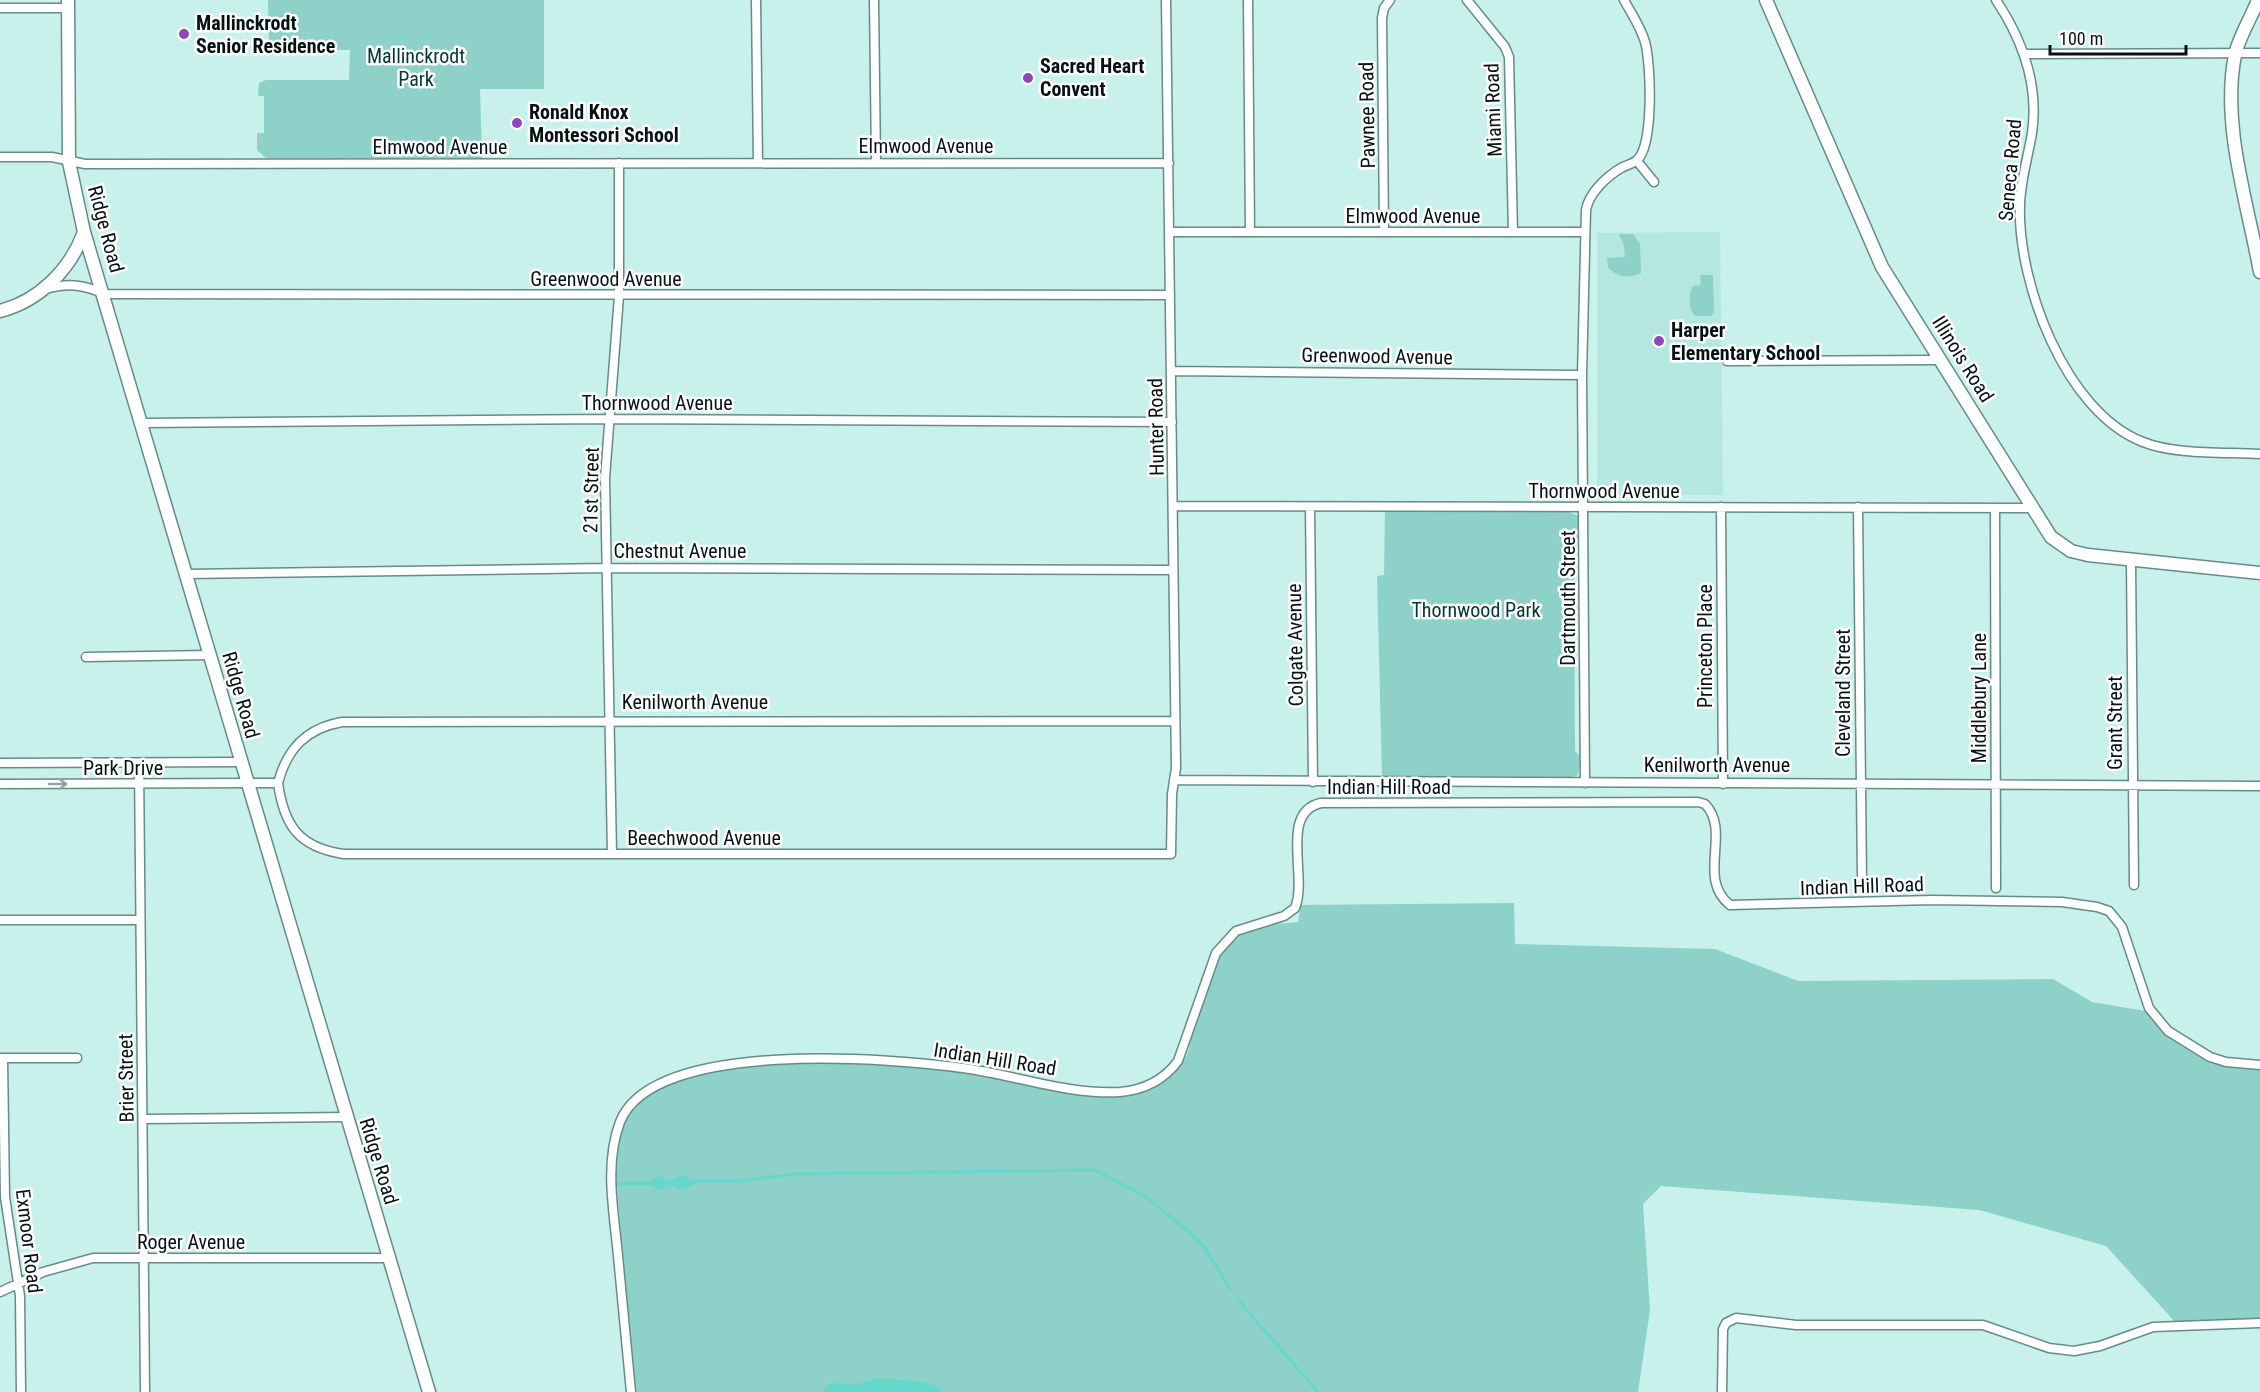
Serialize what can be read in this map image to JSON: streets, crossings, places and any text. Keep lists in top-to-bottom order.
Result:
{
  "streets": {
    "street": [
      "Miami Road",
      "Pawnee Road",
      "Elmwood Avenue",
      "Seneca Road",
      "Ridge Road",
      "Greenwood Avenue",
      "Illinois Road",
      "Thornwood Avenue",
      "Hunter Road",
      "21st Street",
      "Chestnut Avenue",
      "Dartmouth Street",
      "Colgate Avenue",
      "Princeton Place",
      "Cleveland Street",
      "Middlebury Lane",
      "Kenilworth Avenue",
      "Grant Street",
      "Park Drive",
      "Indian Hill Road",
      "Beechwood Avenue",
      "Brier Street",
      "Exmoor Road",
      "Roger Avenue"
    ]
  },
  "crossings": [
    ["Miami Road", "Elmwood Avenue"],
    ["Pawnee Road", "Elmwood Avenue"],
    ["Elmwood Avenue", "Ridge Road"],
    ["Elmwood Avenue", "Hunter Road"],
    ["Elmwood Avenue", "21st Street"],
    ["Elmwood Avenue", "Dartmouth Street"],
    ["Ridge Road", "Greenwood Avenue"],
    ["Ridge Road", "Thornwood Avenue"],
    ["Ridge Road", "Chestnut Avenue"],
    ["Ridge Road", "Park Drive"],
    ["Ridge Road", "Roger Avenue"],
    ["Greenwood Avenue", "Hunter Road"],
    ["Greenwood Avenue", "21st Street"],
    ["Greenwood Avenue", "Dartmouth Street"],
    ["Illinois Road", "Thornwood Avenue"],
    ["Illinois Road", "Grant Street"],
    ["Thornwood Avenue", "Hunter Road"],
    ["Thornwood Avenue", "21st Street"],
    ["Thornwood Avenue", "Dartmouth Street"],
    ["Thornwood Avenue", "Colgate Avenue"],
    ["Thornwood Avenue", "Princeton Place"],
    ["Thornwood Avenue", "Cleveland Street"],
    ["Thornwood Avenue", "Middlebury Lane"],
    ["Hunter Road", "Chestnut Avenue"],
    ["Hunter Road", "Kenilworth Avenue"],
    ["Hunter Road", "Beechwood Avenue"],
    ["21st Street", "Chestnut Avenue"],
    ["21st Street", "Kenilworth Avenue"],
    ["21st Street", "Beechwood Avenue"],
    ["Dartmouth Street", "Kenilworth Avenue"],
    ["Colgate Avenue", "Kenilworth Avenue"],
    ["Princeton Place", "Kenilworth Avenue"],
    ["Cleveland Street", "Kenilworth Avenue"],
    ["Middlebury Lane", "Kenilworth Avenue"],
    ["Kenilworth Avenue", "Grant Street"],
    ["Kenilworth Avenue", "Beechwood Avenue"],
    ["Park Drive", "Brier Street"],
    ["Brier Street", "Roger Avenue"],
    ["Exmoor Road", "Roger Avenue"]
  ],
  "parks": ["Mallinckrodt Park", "Thornwood Park"],
  "places": [
    "Mallinckrodt Senior Residence",
    "Sacred Heart Convent",
    "Ronald Knox Montessori School",
    "Harper Elementary School"
  ],
  "scale_bar": "100 m"
}
